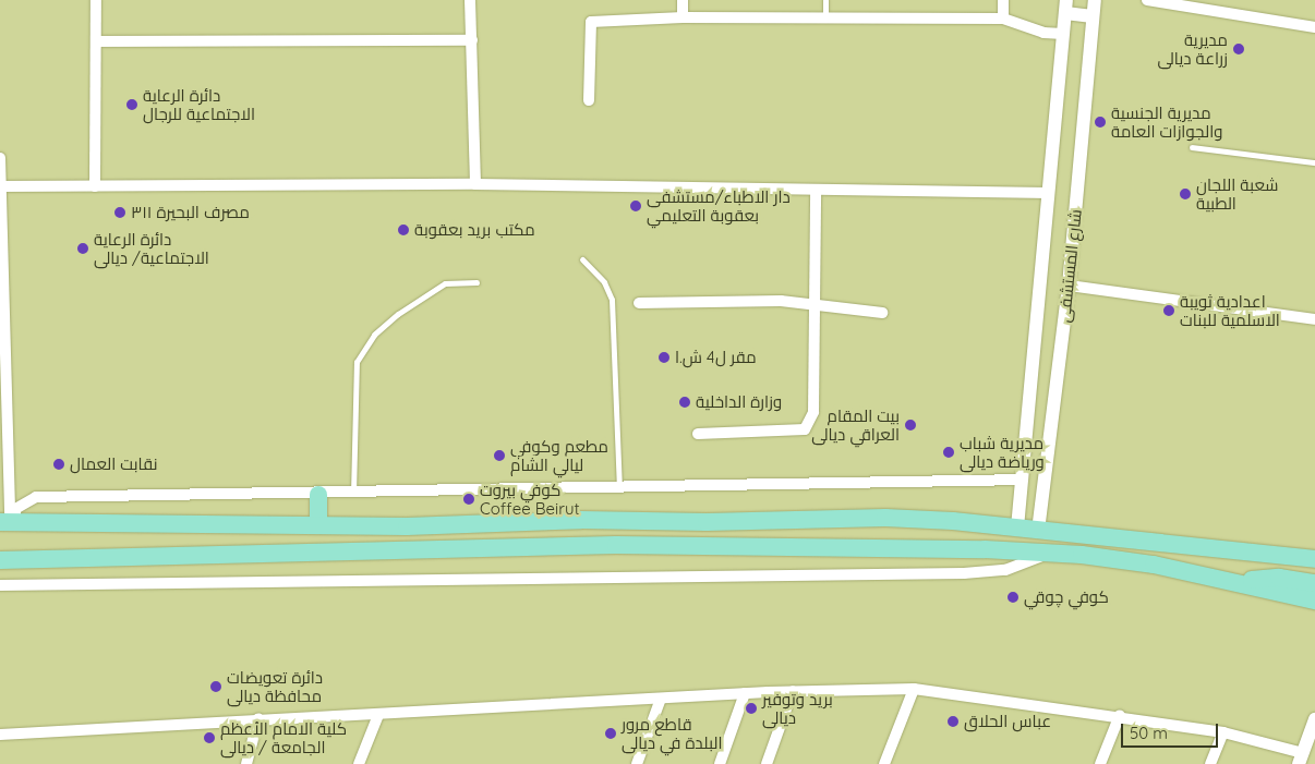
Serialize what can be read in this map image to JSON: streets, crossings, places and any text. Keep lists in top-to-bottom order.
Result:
{
  "streets": {
    "street": ["شارع المستشفى"]
  },
  "places": [
    "مديرية زراعة ديالى",
    "دائرة الرعاية الاجتماعية للرجال",
    "مديرية الجنسية والجوازات العامة",
    "شعبة اللجان الطبية",
    "دار الاطباء/مستشفى بعقوبة التعليمي",
    "مصرف البحيرة ٣١١",
    "مكتب بريد بعقوبة",
    "دائرة الرعاية الاجتماعية/ ديالى",
    "اعدادية ثويبة الاسلمية للبنات",
    "مقر ل4 ش.ا",
    "وزارة الداخلية",
    "بيت المقام العراقي ديالى",
    "مديرية شباب ورياضة ديالى",
    "مطعم وكوفي ليالي الشام",
    "نقابت العمال",
    "كوفي بيروت Coffee Beirut",
    "كوفي چوقي",
    "دائرة تعويضات محافظة ديالى",
    "بريد وتوفير ديالى",
    "عباس الحلاق",
    "قاطع مرور البلدة في ديالى",
    "كلية الامام الأعظم الجامعة / ديالى"
  ],
  "scale_bar": "50 m"
}
